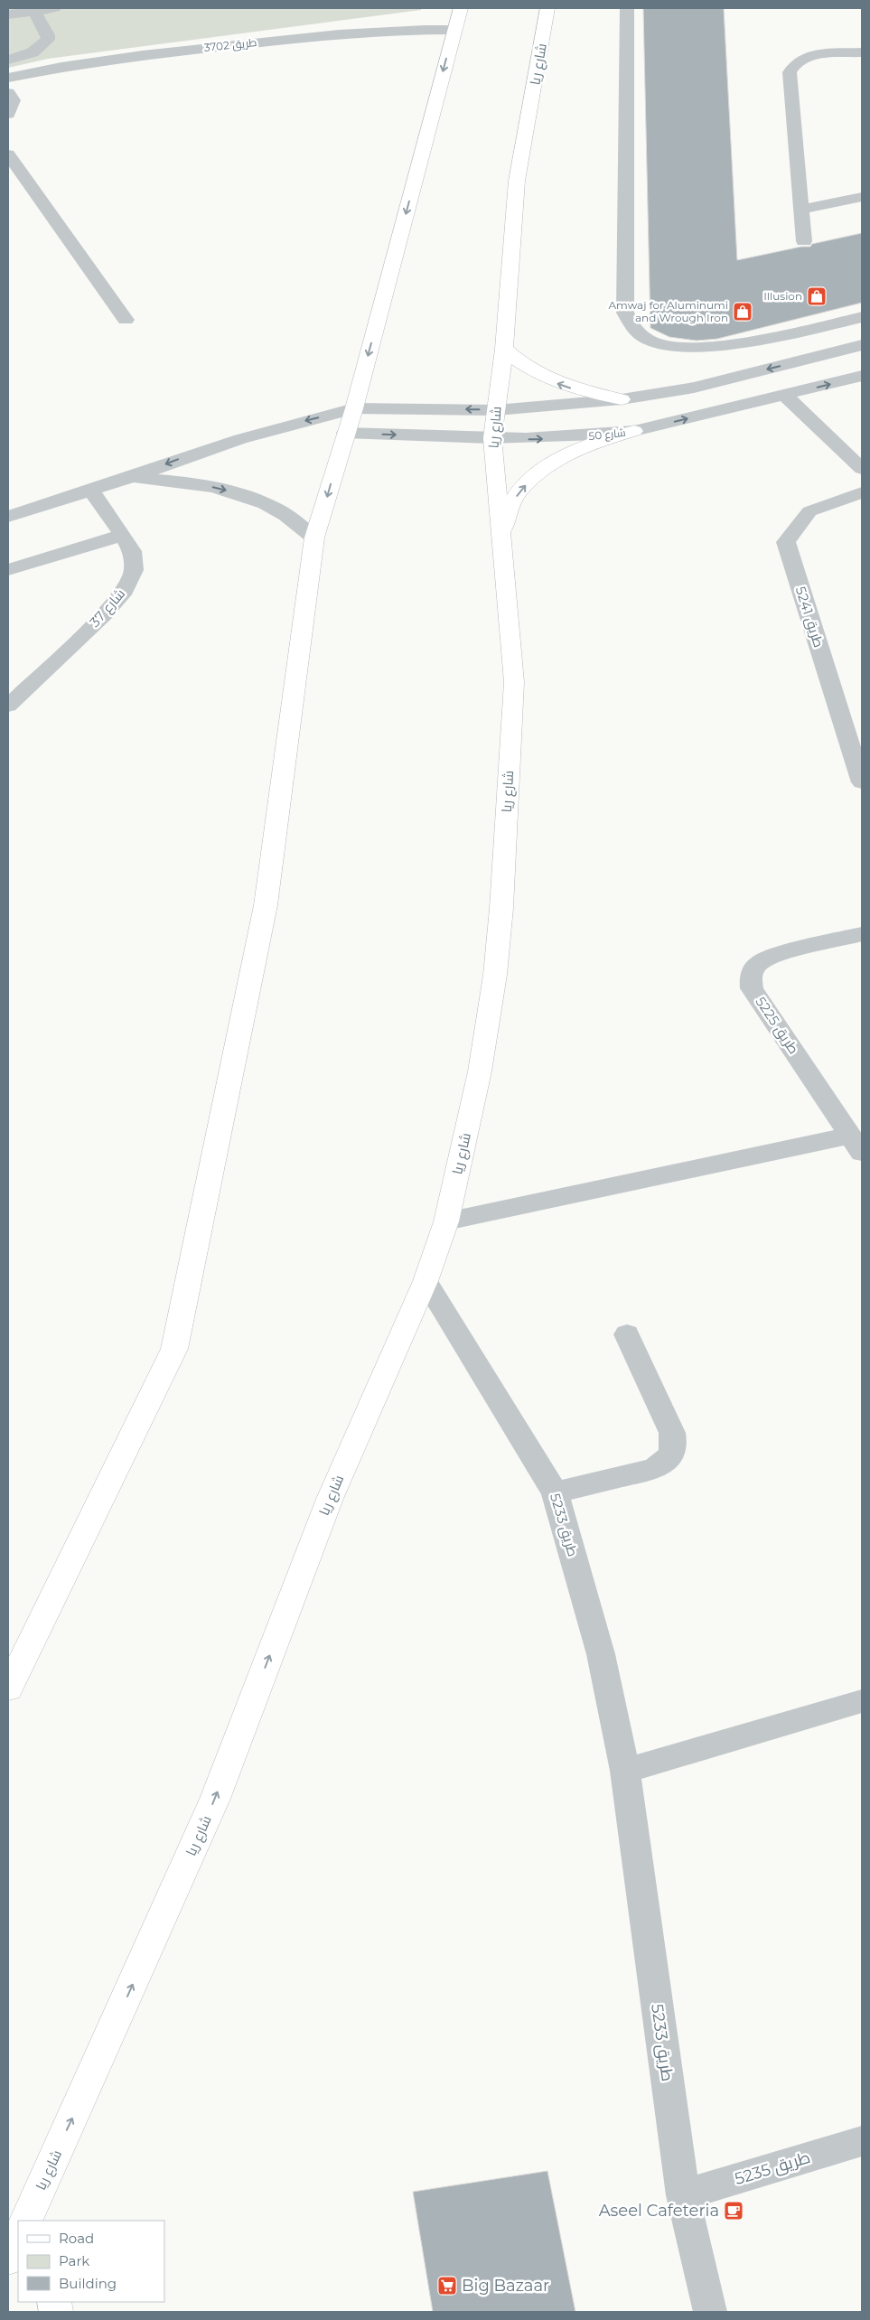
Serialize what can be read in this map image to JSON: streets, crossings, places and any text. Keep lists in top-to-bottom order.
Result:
{
  "streets": {
    "main road": ["شارع ريا"],
    "street": [
      "طريق 3702",
      "شارع 50",
      "شارع 37",
      "طريق 5241",
      "طريق 5225",
      "طريق 5233",
      "طريق 5235"
    ]
  },
  "crossings": [
    ["شارع ريا", "شارع 50"],
    ["شارع ريا", "طريق 5233"],
    ["طريق 5233", "طريق 5235"]
  ],
  "places": {
    "shop": ["Illusion", "Amwaj for Aluminumi and Wrough Iron"],
    "cafe": ["Aseel Cafeteria"],
    "supermarket": ["Big Bazaar"]
  },
  "legend": ["Road", "Park", "Building"]
}
